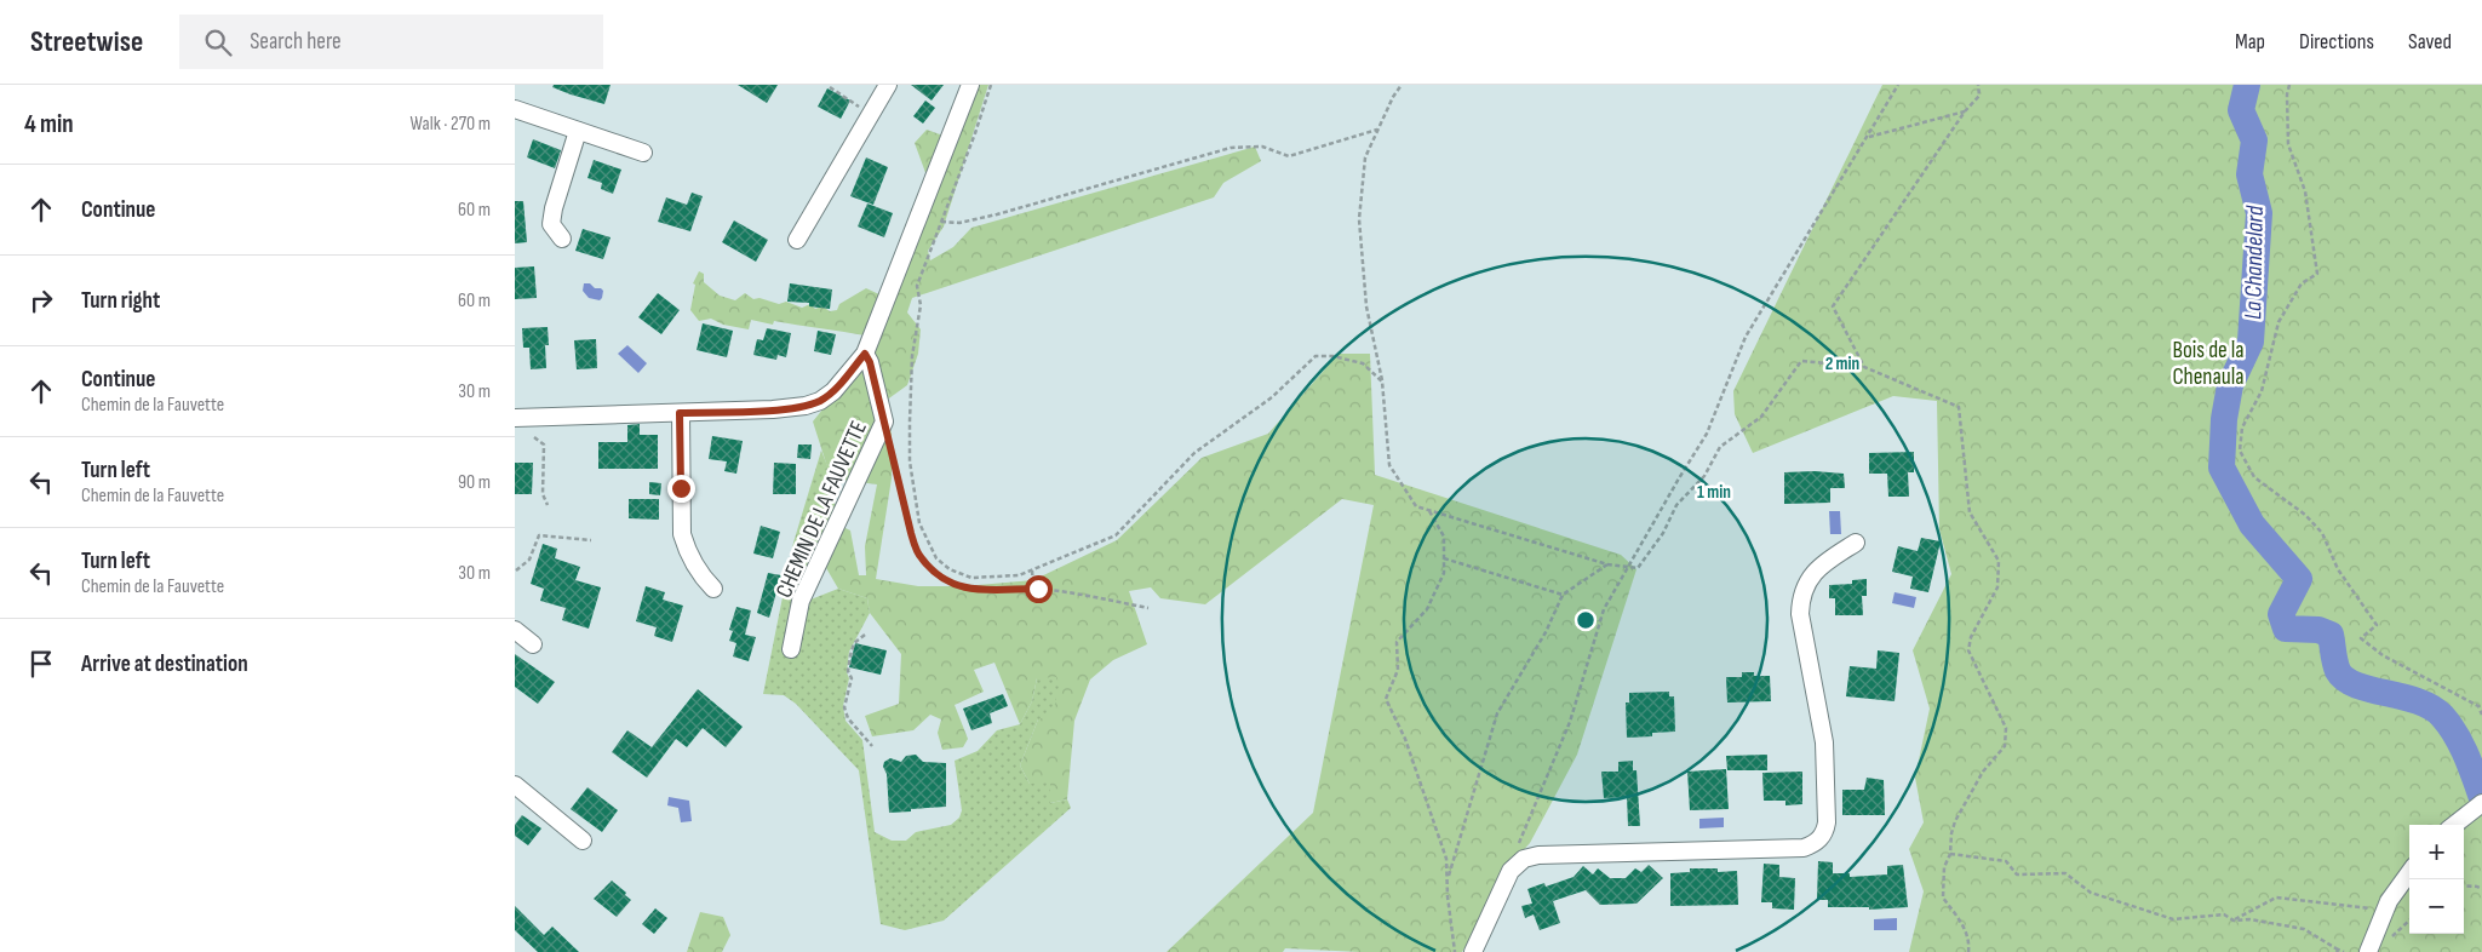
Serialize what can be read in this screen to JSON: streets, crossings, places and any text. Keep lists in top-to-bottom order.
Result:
{
  "streets": {
    "street": ["CHEMIN DE LA FAUVETTE"]
  },
  "water": ["La Chandelard"],
  "parks": ["Bois de la Chenaula"],
  "page": {
    "header": "Streetwise",
    "search": "Search here",
    "nav": ["Map", "Directions", "Saved"],
    "heading": ["4 min", "Walk · 270 m"],
    "list": [
      ["Continue", "60 m"],
      ["Turn right", "60 m"],
      ["Continue", "Chemin de la Fauvette", "30 m"],
      ["Turn left", "Chemin de la Fauvette", "90 m"],
      ["Turn left", "Chemin de la Fauvette", "30 m"],
      "Arrive at destination"
    ],
    "map_buttons": ["+", "−"]
  },
  "rings": ["2 min", "1 min"]
}
